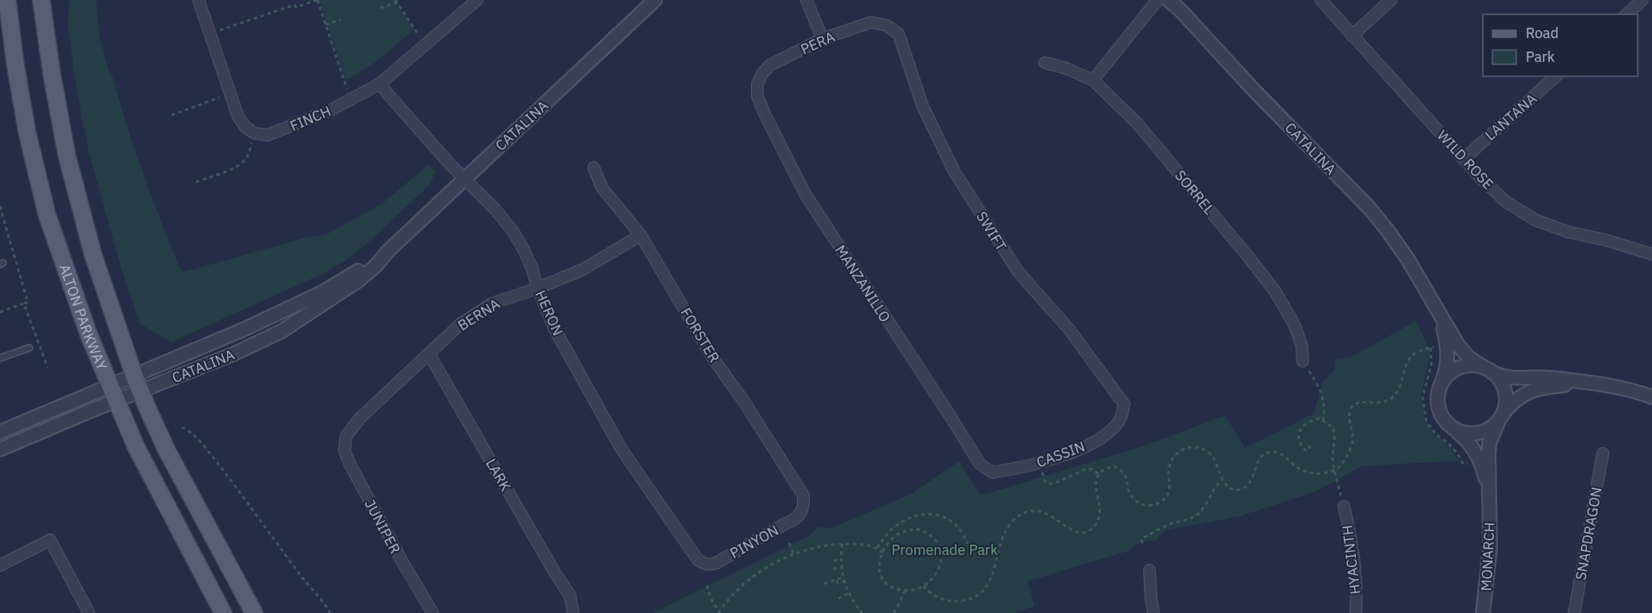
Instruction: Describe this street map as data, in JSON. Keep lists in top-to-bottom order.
{
  "streets": {
    "main road": ["ALTON PARKWAY"],
    "street": [
      "PERA",
      "LANTANA",
      "FINCH",
      "CATALINA",
      "WILD ROSE",
      "SORREL",
      "SWIFT",
      "MANZANILLO",
      "HERON",
      "BERNA",
      "FORSTER",
      "CASSIN",
      "LARK",
      "JUNIPER",
      "SNAPDRAGON",
      "PINYON",
      "MONARCH",
      "HYACINTH"
    ]
  },
  "crossings": [
    ["PERA", "SWIFT"],
    ["PERA", "MANZANILLO"],
    ["LANTANA", "WILD ROSE"],
    ["FINCH", "HERON"],
    ["CATALINA", "HERON"],
    ["CATALINA", "ALTON PARKWAY"],
    ["CATALINA", "MONARCH"],
    ["SWIFT", "CASSIN"],
    ["MANZANILLO", "CASSIN"],
    ["HERON", "BERNA"],
    ["HERON", "PINYON"],
    ["BERNA", "FORSTER"],
    ["BERNA", "LARK"],
    ["BERNA", "JUNIPER"],
    ["FORSTER", "PINYON"]
  ],
  "parks": ["Promenade Park"],
  "legend": ["Road", "Park"]
}
